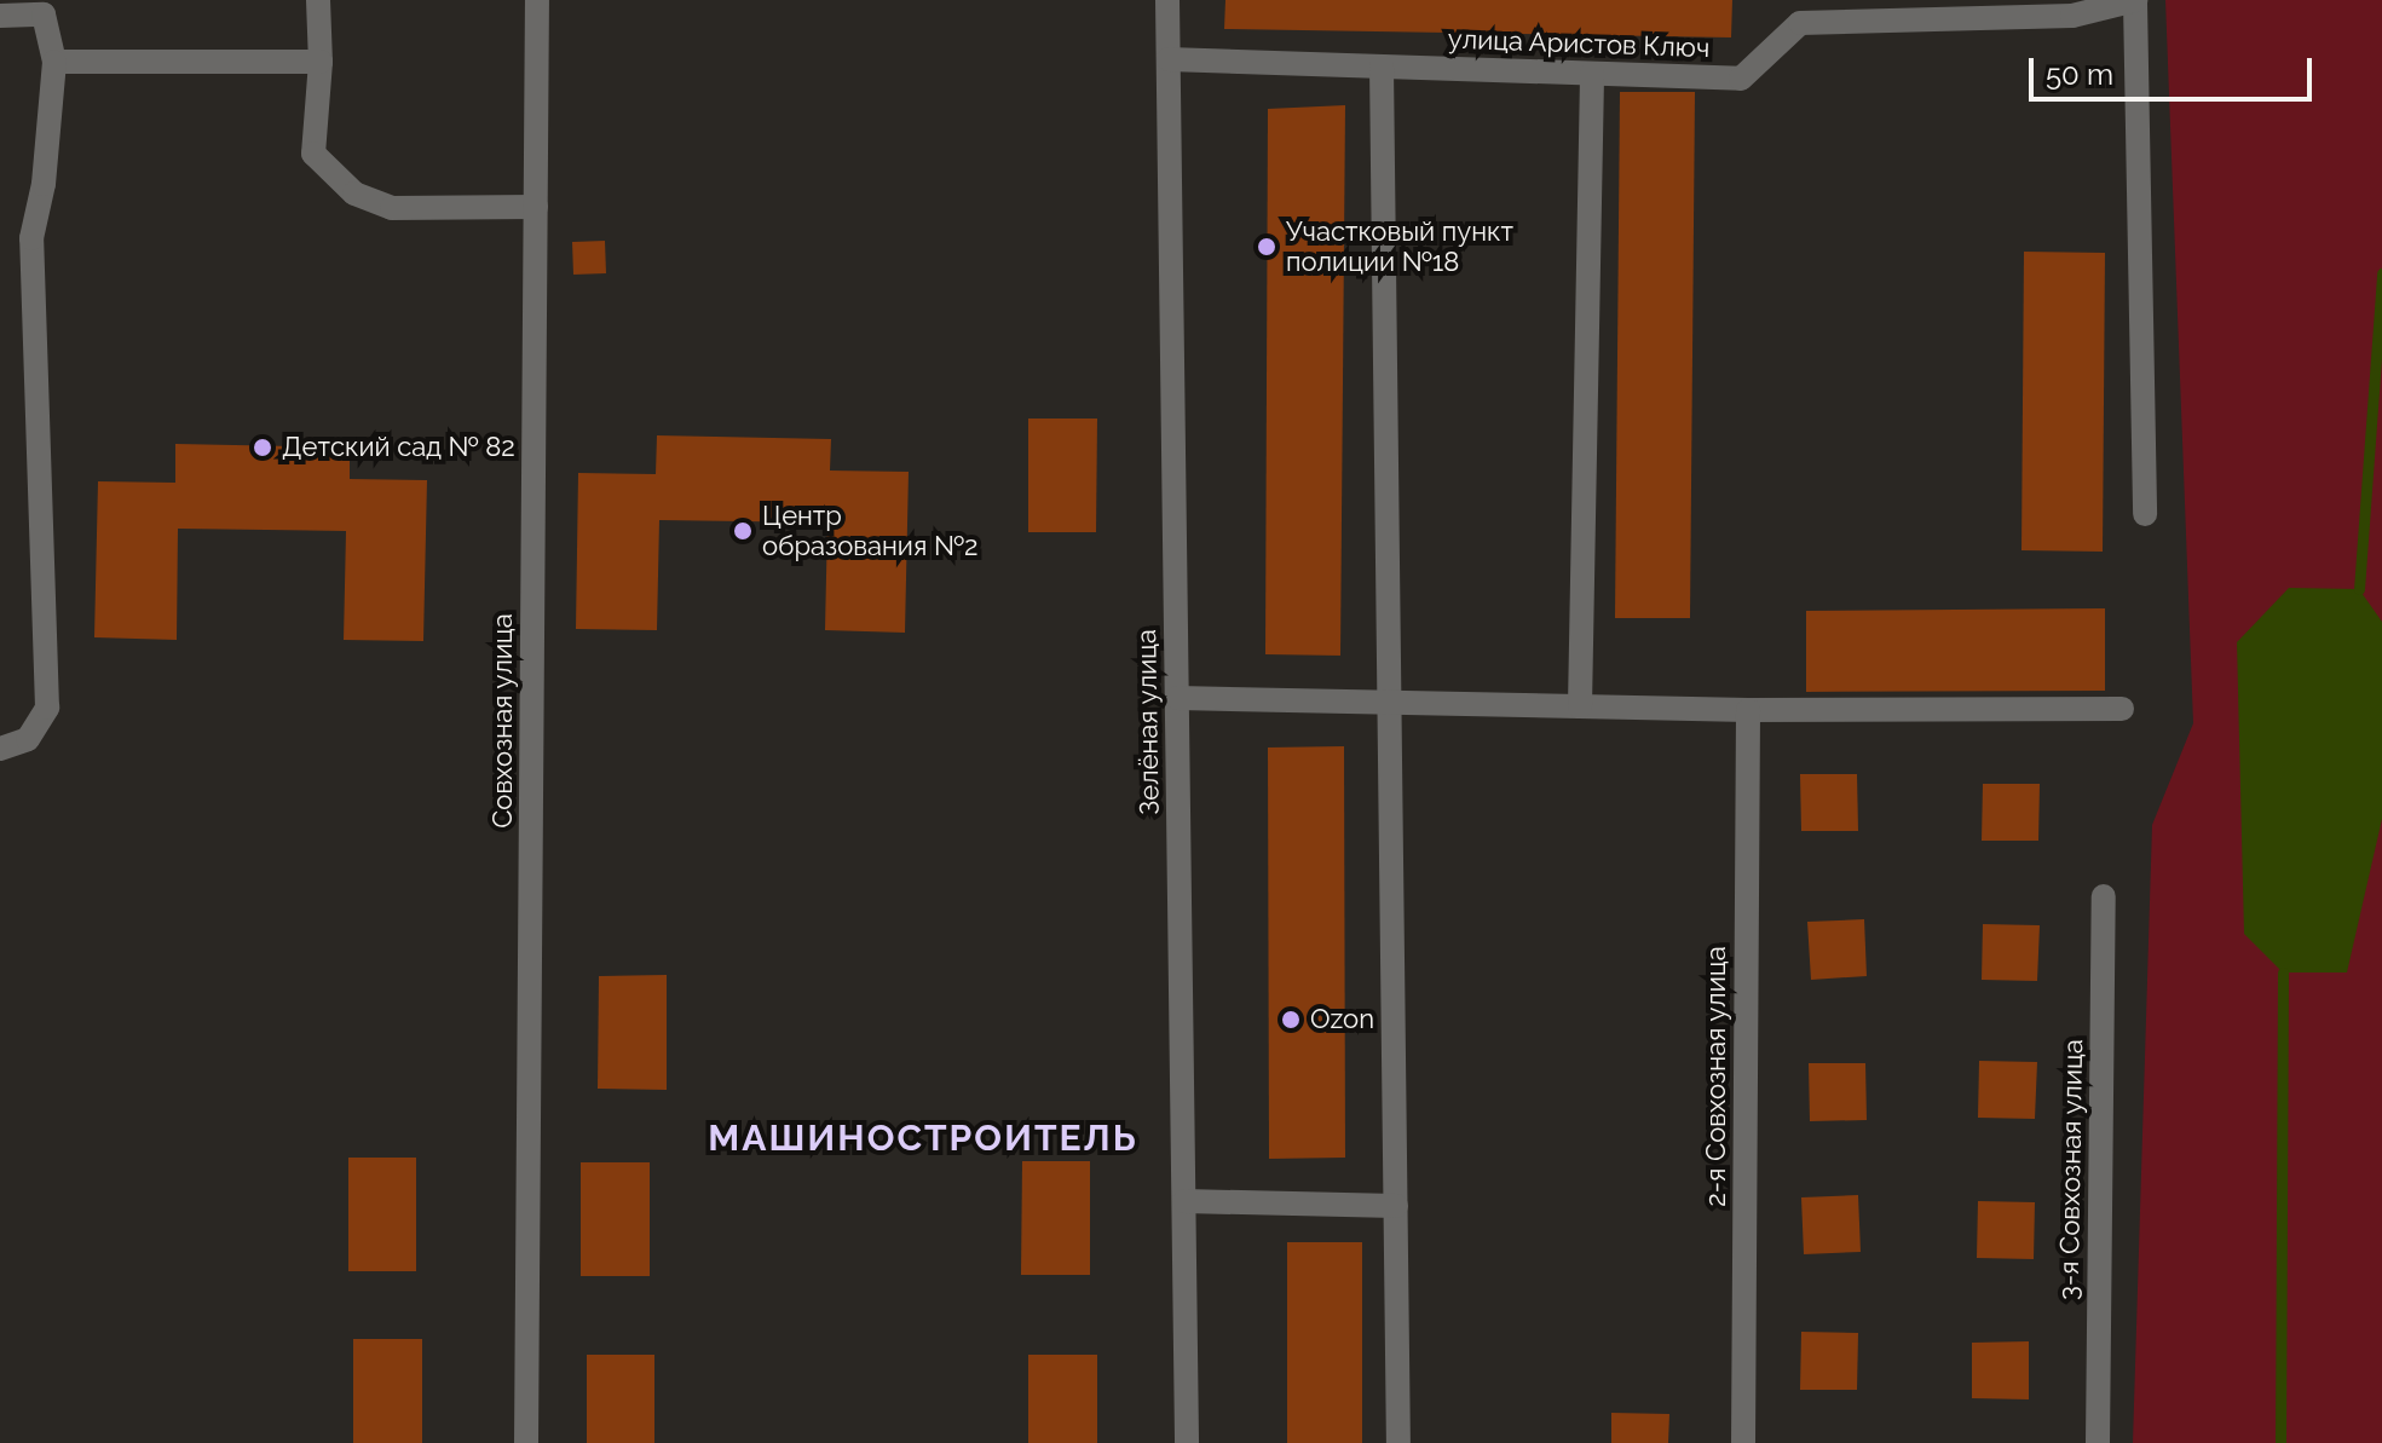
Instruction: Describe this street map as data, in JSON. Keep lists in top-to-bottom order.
{
  "streets": {
    "street": [
      "улица Аристов Ключ",
      "Совхозная улица",
      "Зелёная улица",
      "2-я Совхозная улица",
      "3-я Совхозная улица"
    ]
  },
  "crossings": [
    ["улица Аристов Ключ", "Зелёная улица"]
  ],
  "districts": ["МАШИНОСТРОИТЕЛЬ"],
  "places": [
    "Участковый пункт полиции №18",
    "Детский сад № 82",
    "Центр образования №2",
    "Ozon"
  ],
  "scale_bar": "50 m"
}
